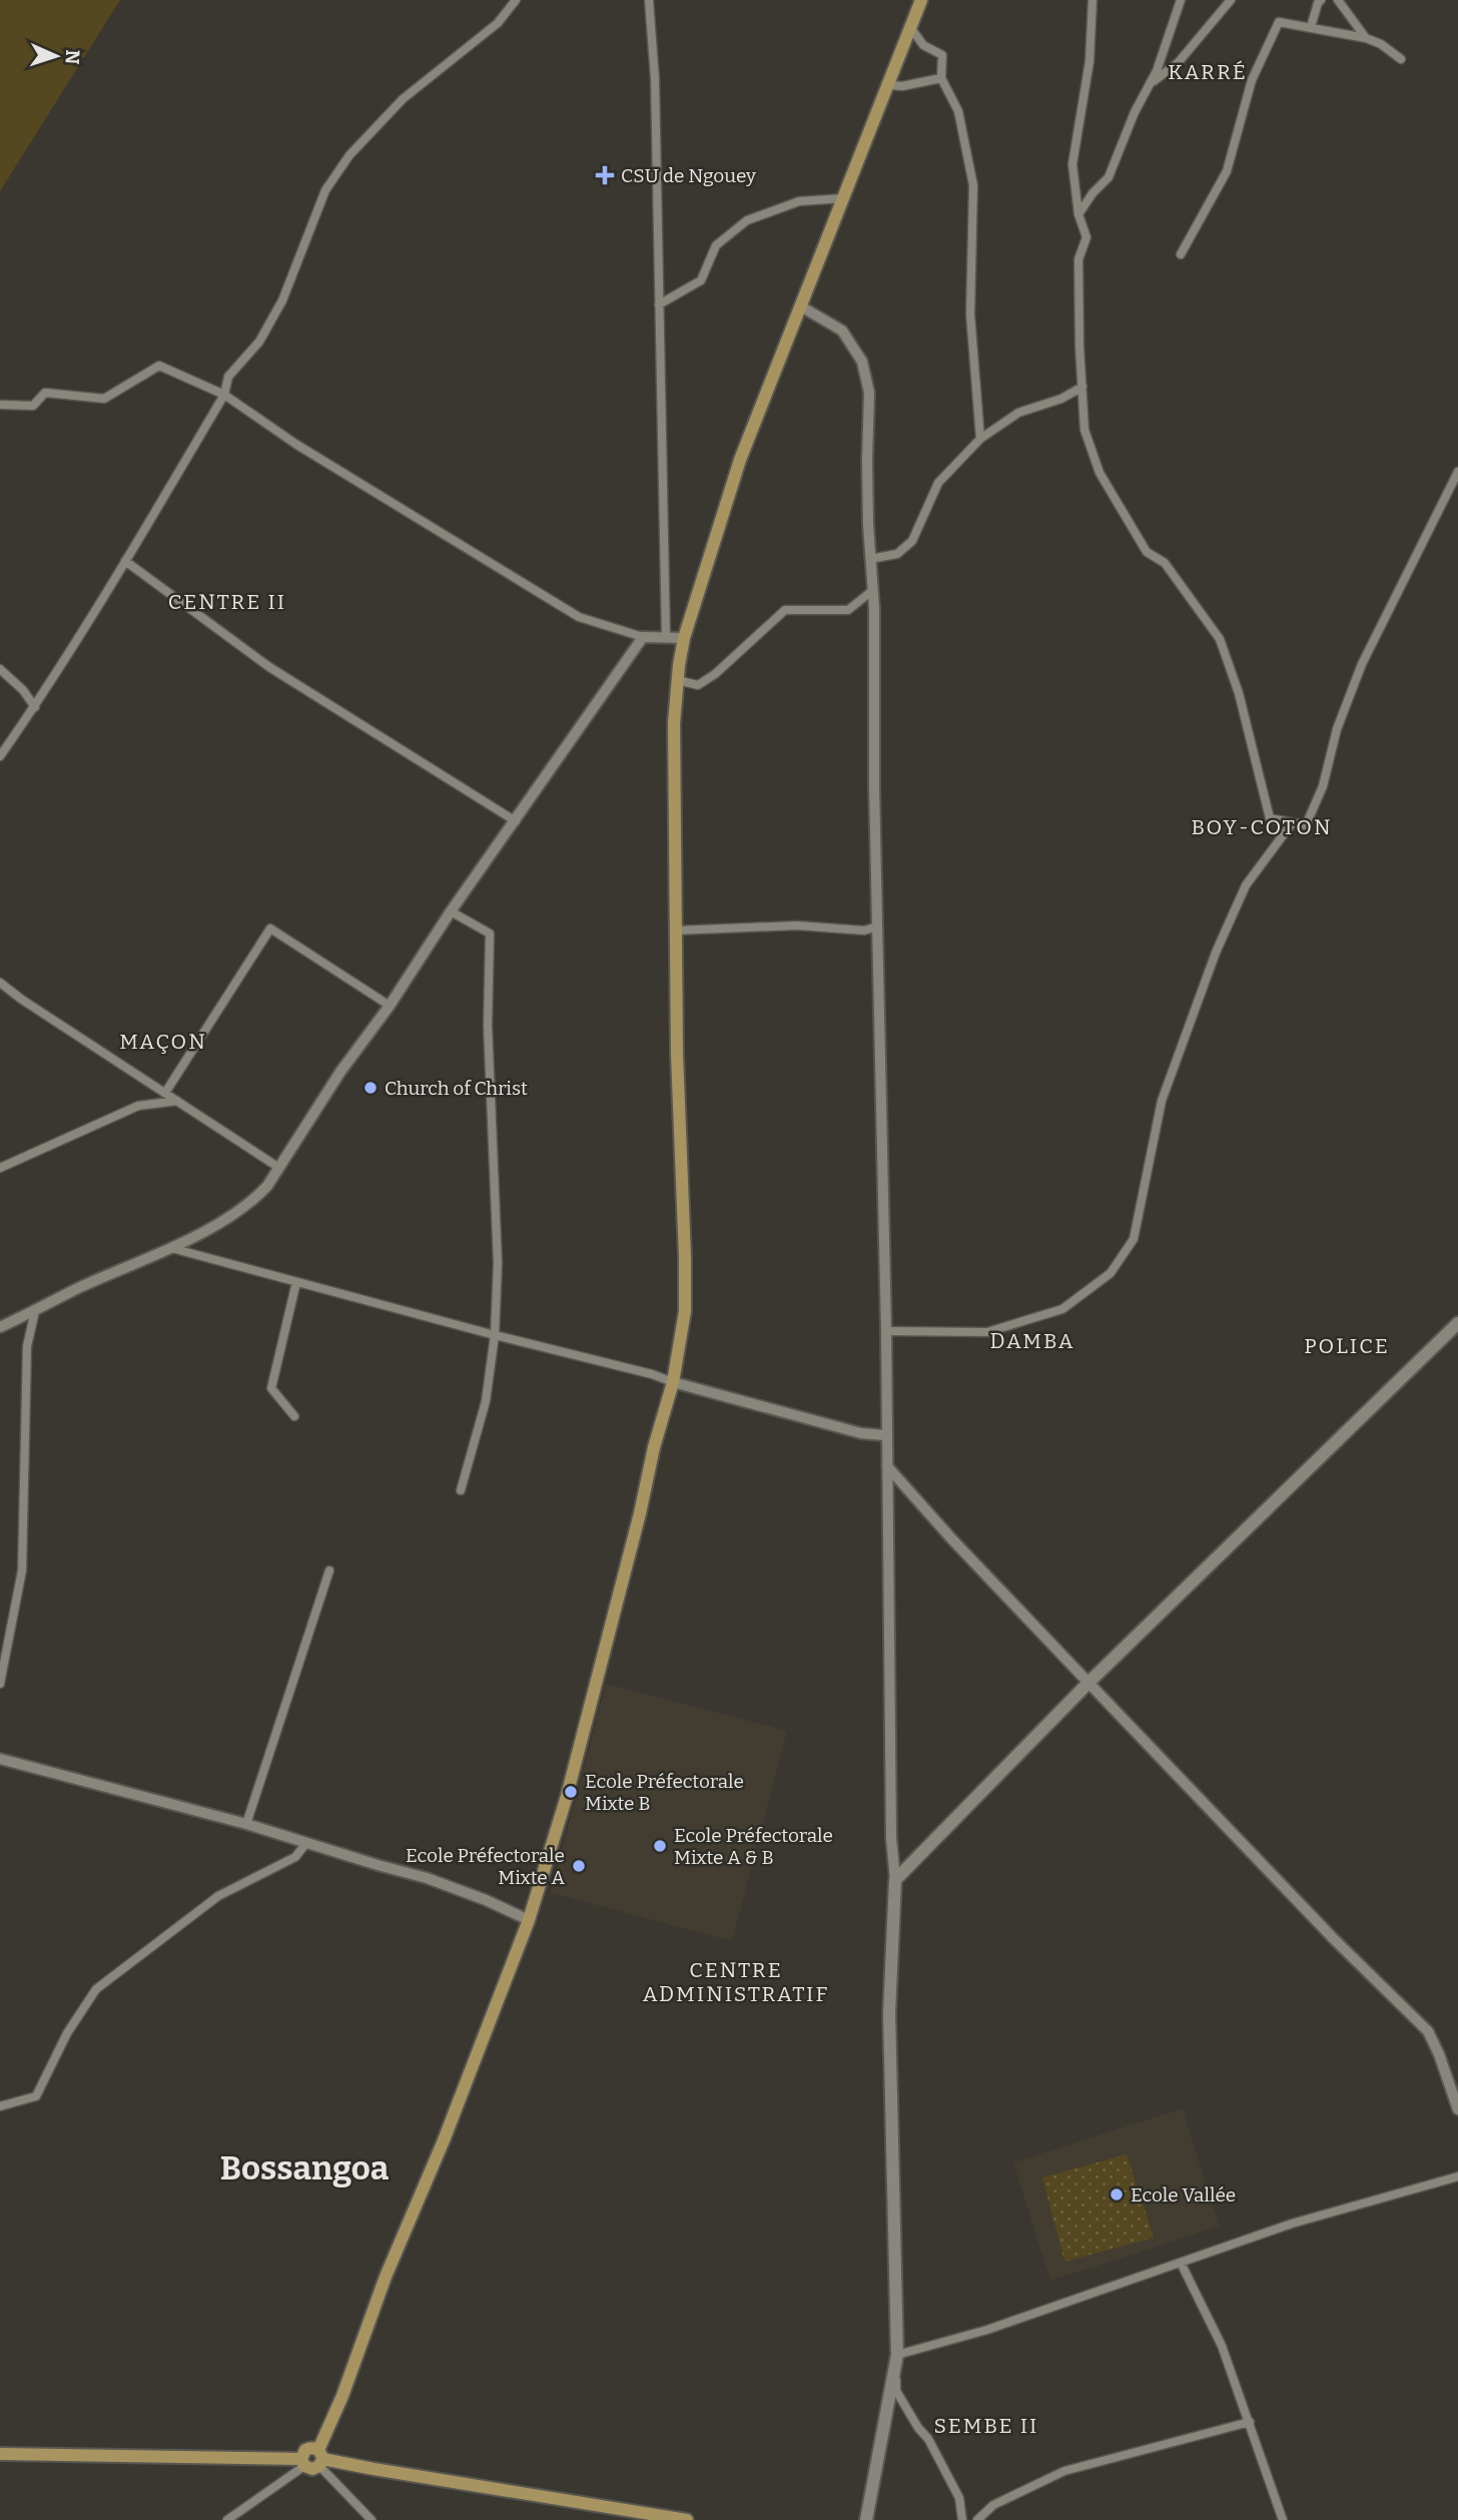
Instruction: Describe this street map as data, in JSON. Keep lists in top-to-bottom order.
{
  "districts": [
    "KARRÉ",
    "CENTRE II",
    "BOY-COTON",
    "MAÇON",
    "DAMBA",
    "POLICE",
    "CENTRE ADMINISTRATIF",
    "Bossangoa",
    "SEMBE II"
  ],
  "places": {
    "health": ["CSU de Ngouey"],
    "other": [
      "Church of Christ",
      "Ecole Préfectorale Mixte B",
      "Ecole Préfectorale Mixte A & B",
      "Ecole Préfectorale Mixte A",
      "Ecole Vallée"
    ]
  },
  "north": "right"
}
